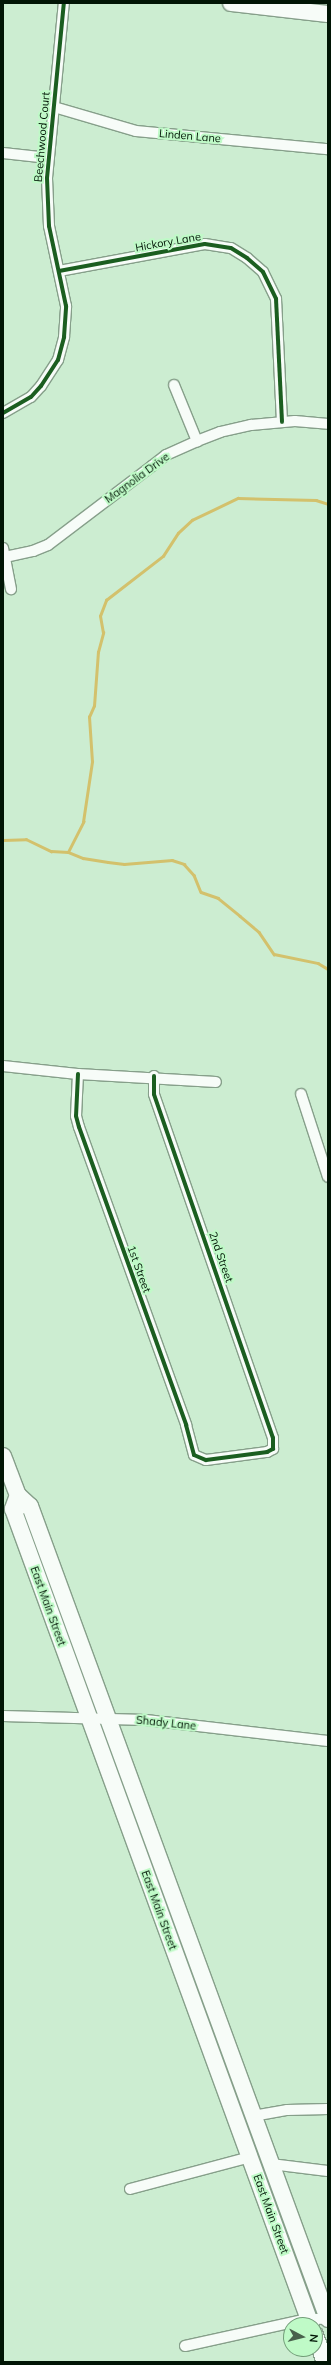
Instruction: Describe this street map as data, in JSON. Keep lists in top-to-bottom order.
{
  "streets": {
    "main road": ["East Main Street"],
    "street": [
      "Linden Lane",
      "Beechwood Court",
      "Hickory Lane",
      "Magnolia Drive",
      "2nd Street",
      "1st Street",
      "Shady Lane"
    ]
  },
  "crossings": [
    ["Linden Lane", "Beechwood Court"],
    ["Beechwood Court", "Hickory Lane"],
    ["Hickory Lane", "Magnolia Drive"],
    ["2nd Street", "1st Street"],
    ["East Main Street", "Shady Lane"]
  ],
  "north": "right"
}
